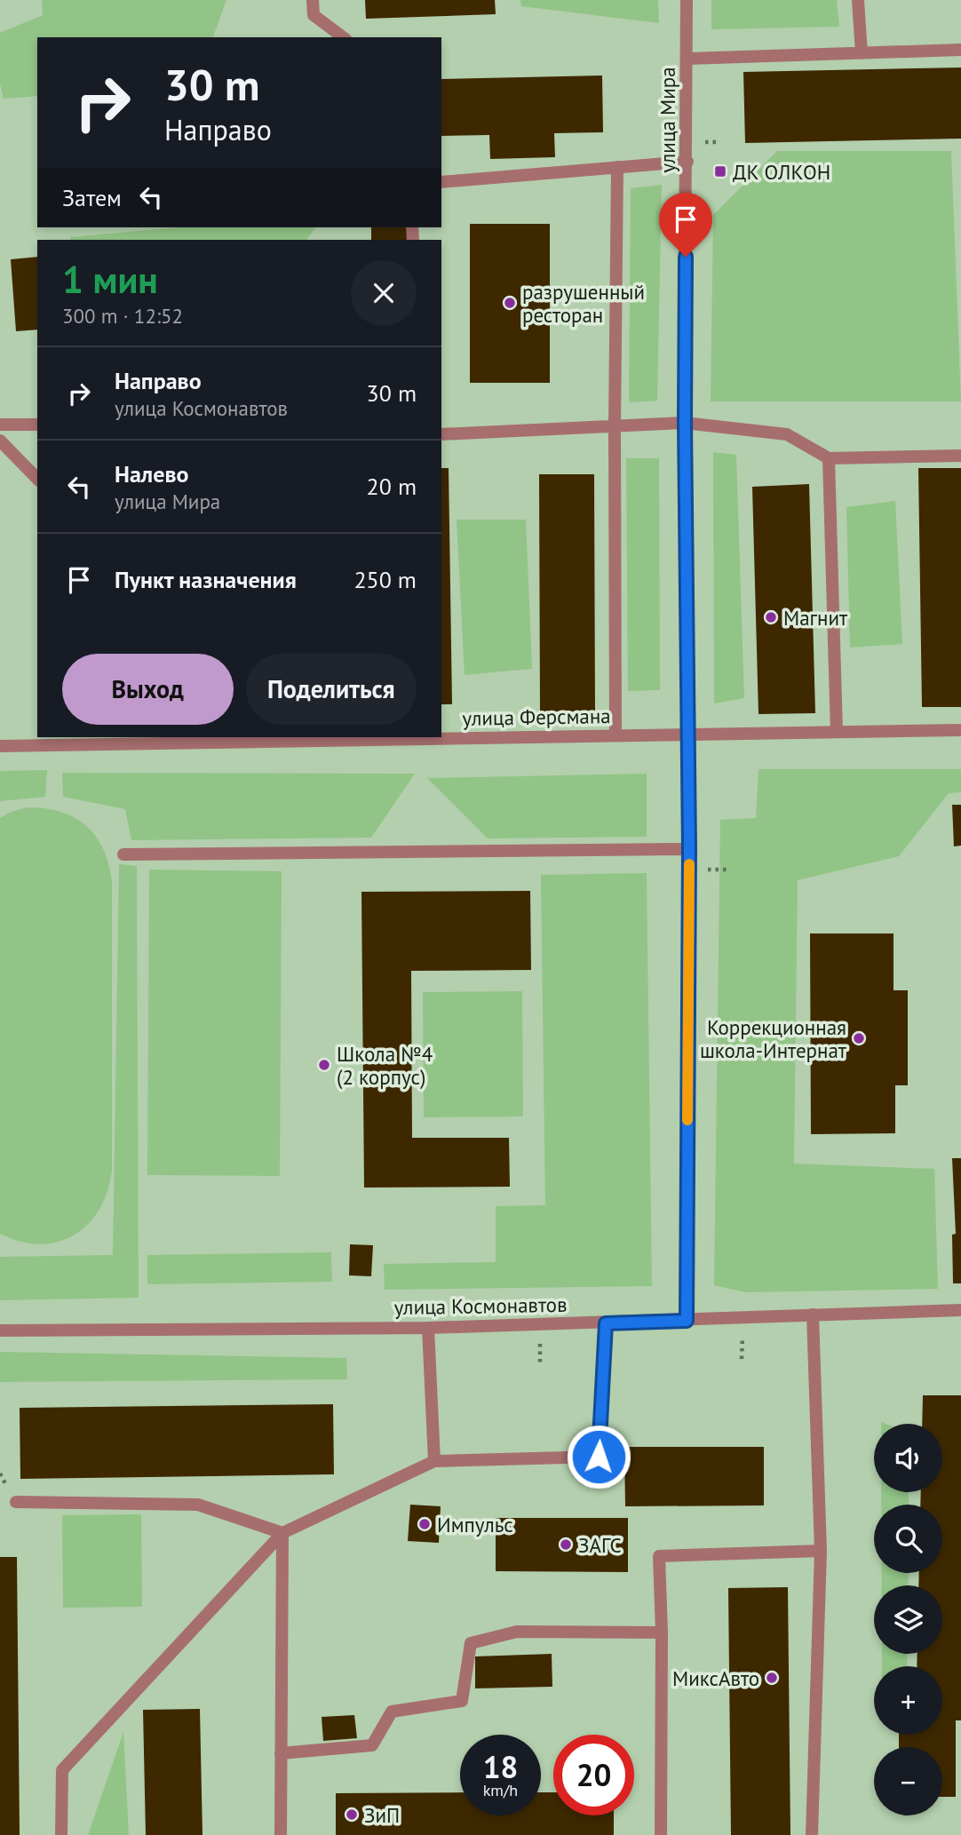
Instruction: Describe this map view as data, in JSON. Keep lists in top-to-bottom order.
{
  "streets": {
    "street": ["улица Мира", "улица Ферсмана", "улица Космонавтов"]
  },
  "crossings": [
    ["улица Мира", "улица Ферсмана"],
    ["улица Мира", "улица Космонавтов"]
  ],
  "places": {
    "transit": ["ДК ОЛКОН"],
    "other": [
      "разрушенный ресторан",
      "Магнит",
      "Коррекционная школа-Интернат",
      "Школа №4 (2 корпус)",
      "Импульс",
      "ЗАГС",
      "МиксАвто",
      "ЗиП"
    ]
  },
  "page": {
    "turn": ["30 m", "Направо"],
    "then": "Затем",
    "heading": ["1 мин", "300 m · 12:52"],
    "list": [
      {
        "name": "Направо",
        "note": "улица Космонавтов",
        "value": "30 m"
      },
      {
        "name": "Налево",
        "note": "улица Мира",
        "value": "20 m"
      },
      {
        "name": "Пункт назначения",
        "value": "250 m"
      }
    ],
    "buttons": ["Выход", "Поделиться"],
    "map_buttons": ["+", "−"],
    "speed": "18 km/h",
    "limit": "20"
  }
}
